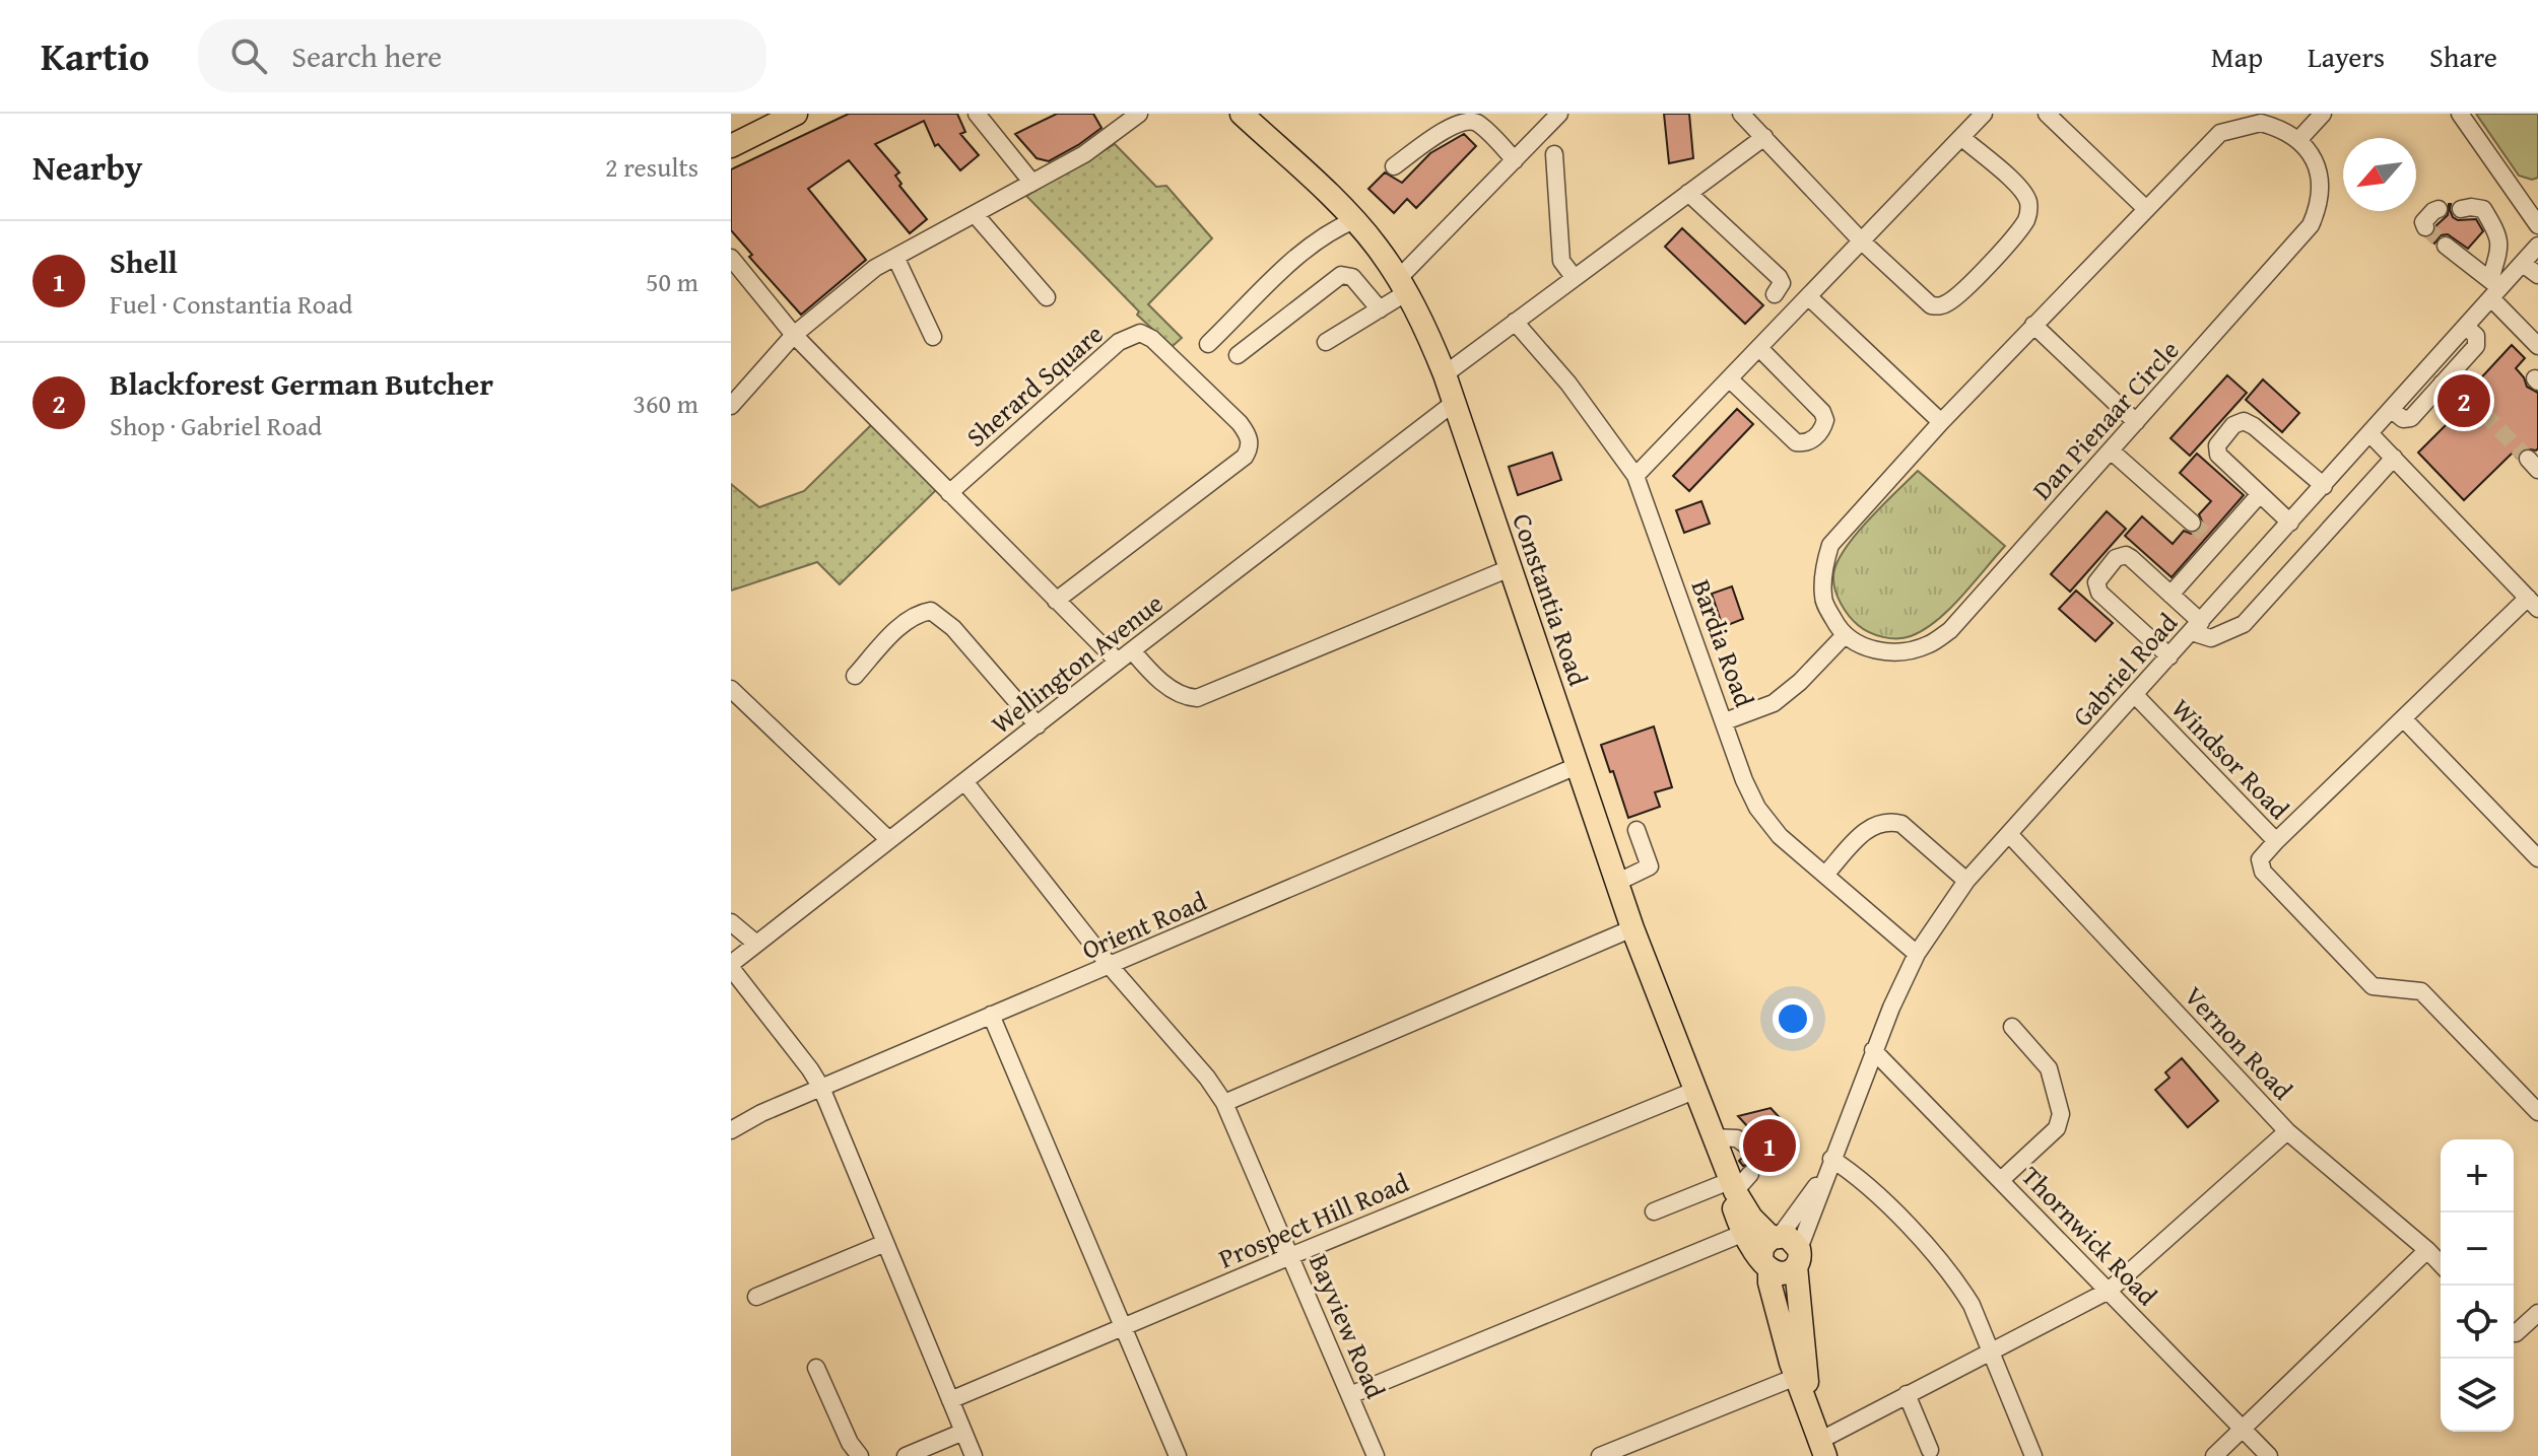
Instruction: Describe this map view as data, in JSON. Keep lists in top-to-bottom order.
{
  "streets": {
    "main road": ["Constantia Road"],
    "street": [
      "Sherard Square",
      "Dan Pienaar Circle",
      "Bardia Road",
      "Wellington Avenue",
      "Gabriel Road",
      "Windsor Road",
      "Orient Road",
      "Vernon Road",
      "Prospect Hill Road",
      "Thornwick Road",
      "Bayview Road"
    ]
  },
  "crossings": [
    ["Constantia Road", "Wellington Avenue"],
    ["Constantia Road", "Gabriel Road"],
    ["Constantia Road", "Orient Road"],
    ["Constantia Road", "Prospect Hill Road"],
    ["Bardia Road", "Gabriel Road"],
    ["Wellington Avenue", "Bayview Road"],
    ["Gabriel Road", "Windsor Road"],
    ["Gabriel Road", "Vernon Road"],
    ["Gabriel Road", "Thornwick Road"],
    ["Orient Road", "Bayview Road"],
    ["Prospect Hill Road", "Bayview Road"]
  ],
  "north": "bottom left",
  "page": {
    "header": "Kartio",
    "search": "Search here",
    "nav": ["Map", "Layers", "Share"],
    "heading": ["Nearby", "2 results"],
    "list": [
      {
        "mark": "1",
        "name": "Shell",
        "note": "Fuel · Constantia Road",
        "value": "50 m"
      },
      {
        "mark": "2",
        "name": "Blackforest German Butcher",
        "note": "Shop · Gabriel Road",
        "value": "360 m"
      }
    ],
    "pins": ["2", "1"],
    "map_buttons": ["+", "−"]
  }
}
